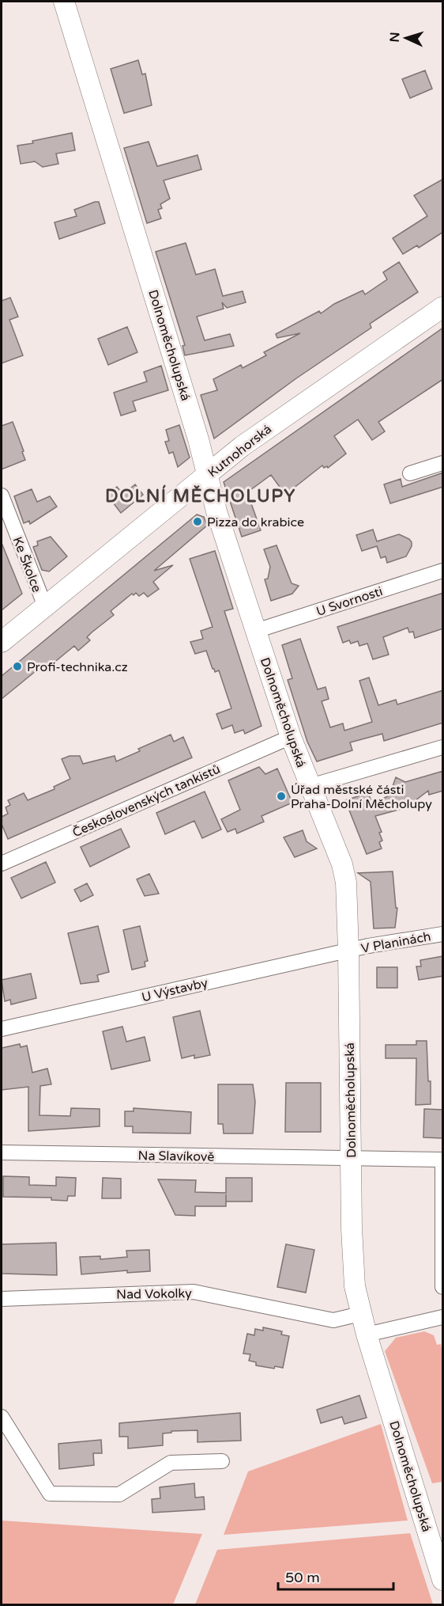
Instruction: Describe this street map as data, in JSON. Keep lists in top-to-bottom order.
{
  "streets": {
    "street": [
      "Dolnoměcholupská",
      "Kutnohorská",
      "Ke Školce",
      "U Svornosti",
      "Československých tankistů",
      "V Planinách",
      "U Výstavby",
      "Na Slavíkově",
      "Nad Vokolky"
    ]
  },
  "crossings": [
    ["Dolnoměcholupská", "Kutnohorská"],
    ["Dolnoměcholupská", "U Svornosti"],
    ["Dolnoměcholupská", "Československých tankistů"],
    ["Dolnoměcholupská", "V Planinách"],
    ["Dolnoměcholupská", "U Výstavby"],
    ["Dolnoměcholupská", "Na Slavíkově"],
    ["Dolnoměcholupská", "Nad Vokolky"],
    ["Kutnohorská", "Ke Školce"],
    ["V Planinách", "U Výstavby"]
  ],
  "districts": ["DOLNÍ MĚCHOLUPY"],
  "places": ["Pizza do krabice", "Profi-technika.cz", "Úřad městské části Praha-Dolní Měcholupy"],
  "scale_bar": "50 m",
  "north": "left"
}
